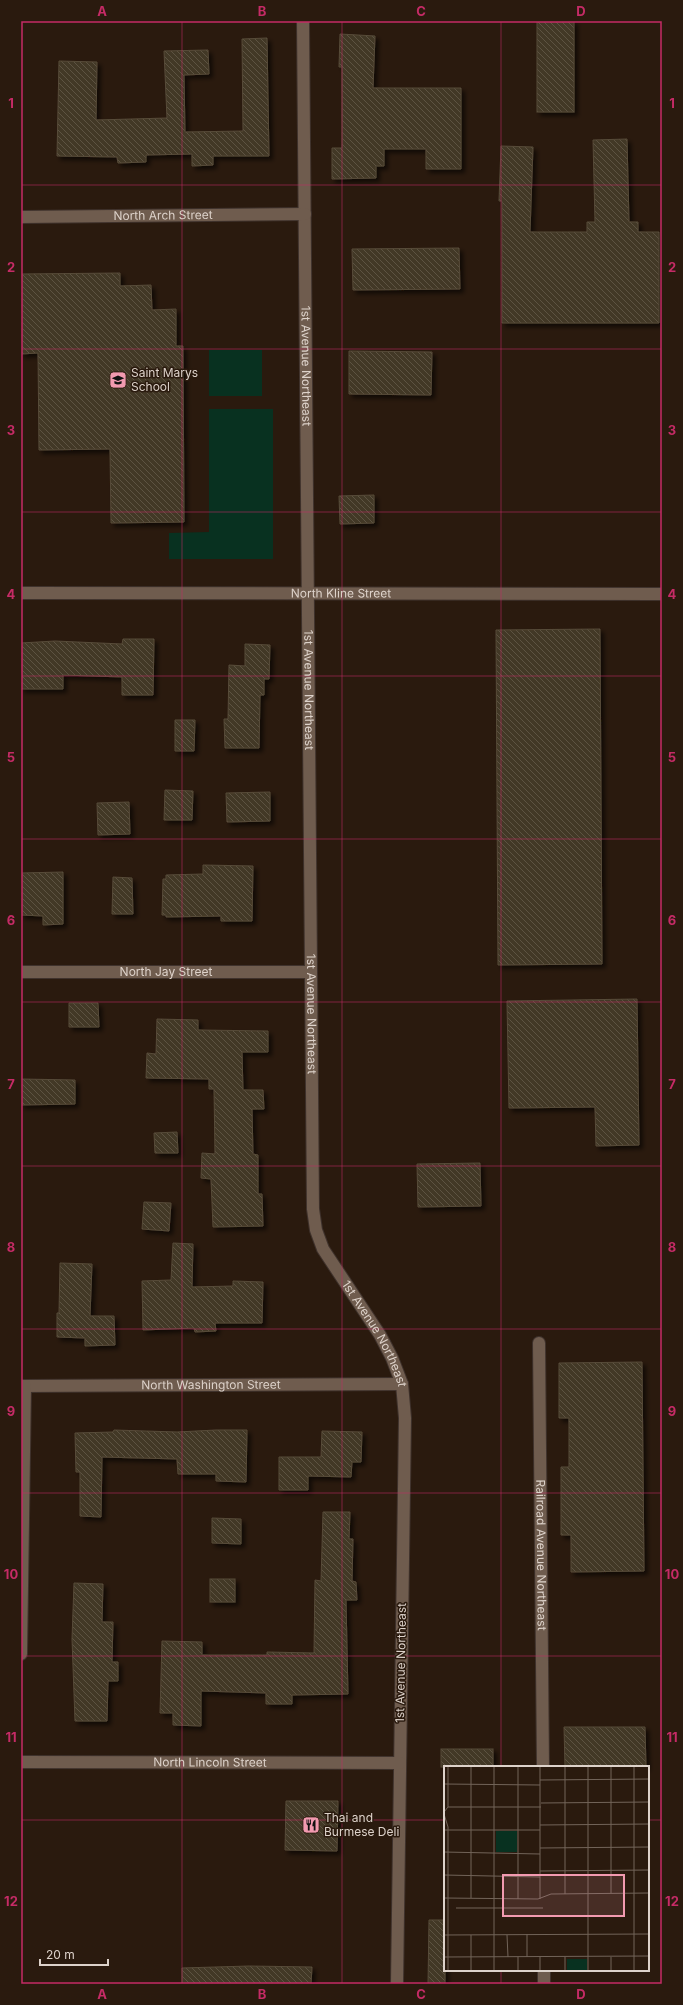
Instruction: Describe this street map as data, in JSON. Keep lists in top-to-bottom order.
{
  "streets": {
    "street": [
      "North Arch Street",
      "1st Avenue Northeast",
      "North Kline Street",
      "North Jay Street",
      "North Washington Street",
      "Railroad Avenue Northeast",
      "North Lincoln Street"
    ]
  },
  "crossings": [
    ["North Arch Street", "1st Avenue Northeast"],
    ["1st Avenue Northeast", "North Kline Street"],
    ["1st Avenue Northeast", "North Jay Street"],
    ["1st Avenue Northeast", "North Washington Street"],
    ["1st Avenue Northeast", "North Lincoln Street"]
  ],
  "places": {
    "school or university": ["Saint Marys School"],
    "restaurant": ["Thai and Burmese Deli"]
  },
  "scale_bar": "20 m",
  "grid": {
    "columns": [
      "A",
      "B",
      "C",
      "D"
    ],
    "rows": [
      "1",
      "2",
      "3",
      "4",
      "5",
      "6",
      "7",
      "8",
      "9",
      "10",
      "11",
      "12"
    ]
  }
}
